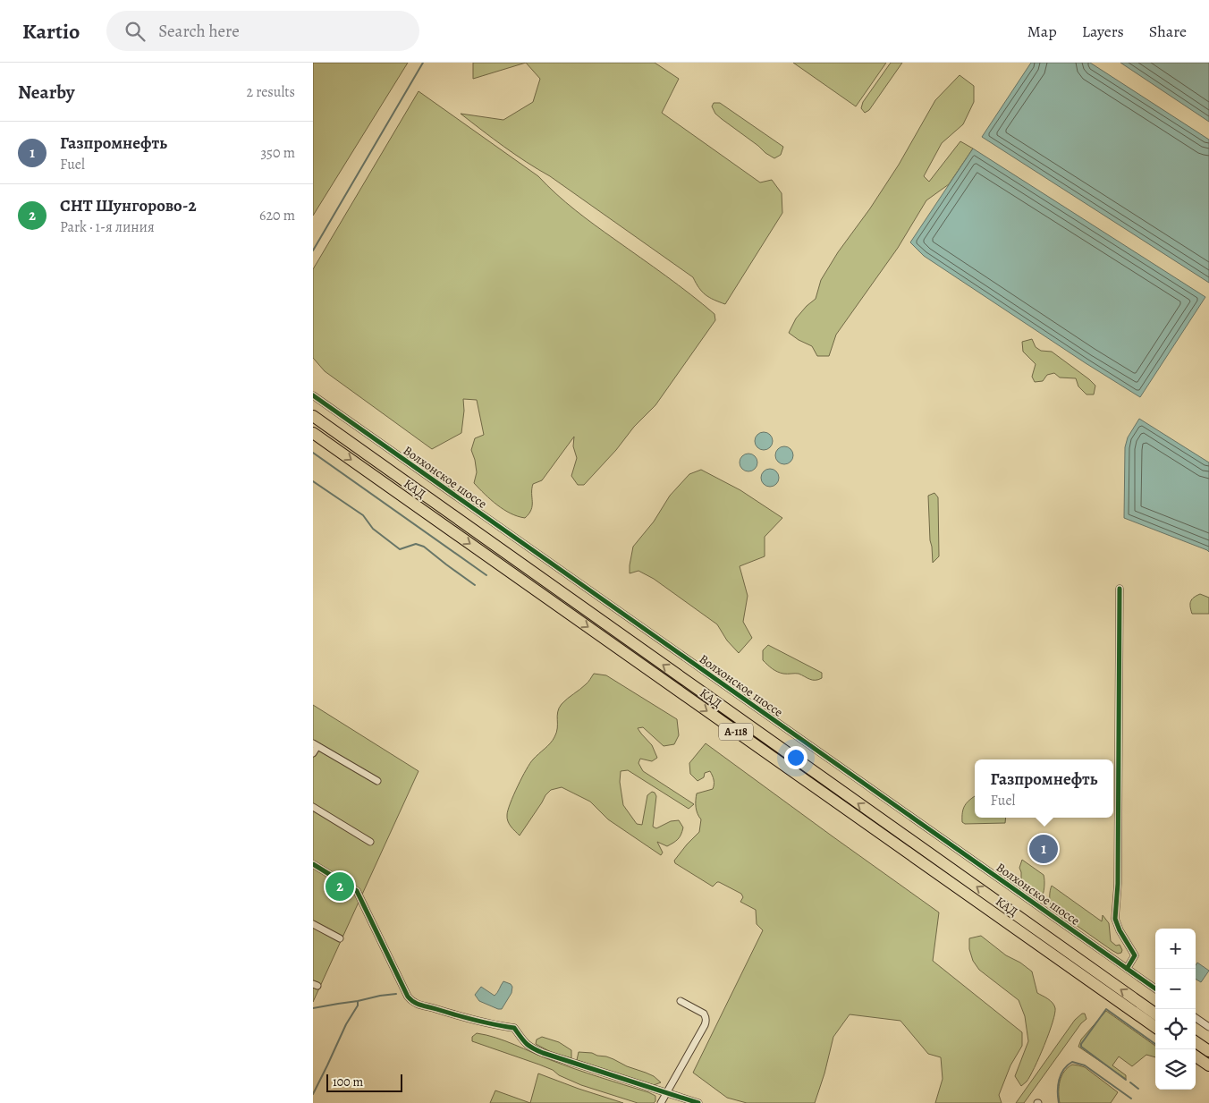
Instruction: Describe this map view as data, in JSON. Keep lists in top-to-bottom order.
{
  "streets": {
    "highway": ["КАД", "А-118"],
    "street": ["Волхонское шоссе"]
  },
  "scale_bar": "100 m",
  "page": {
    "header": "Kartio",
    "search": "Search here",
    "nav": ["Map", "Layers", "Share"],
    "heading": ["Nearby", "2 results"],
    "list": [
      {
        "mark": "1",
        "name": "Газпромнефть",
        "note": "Fuel",
        "value": "350 m"
      },
      {
        "mark": "2",
        "name": "СНТ Шунгорово-2",
        "note": "Park · 1-я линия",
        "value": "620 m"
      }
    ],
    "popup": ["Газпромнефть", "Fuel"],
    "pins": ["1", "2"],
    "map_buttons": ["+", "−"],
    "scale": "100 m"
  }
}
